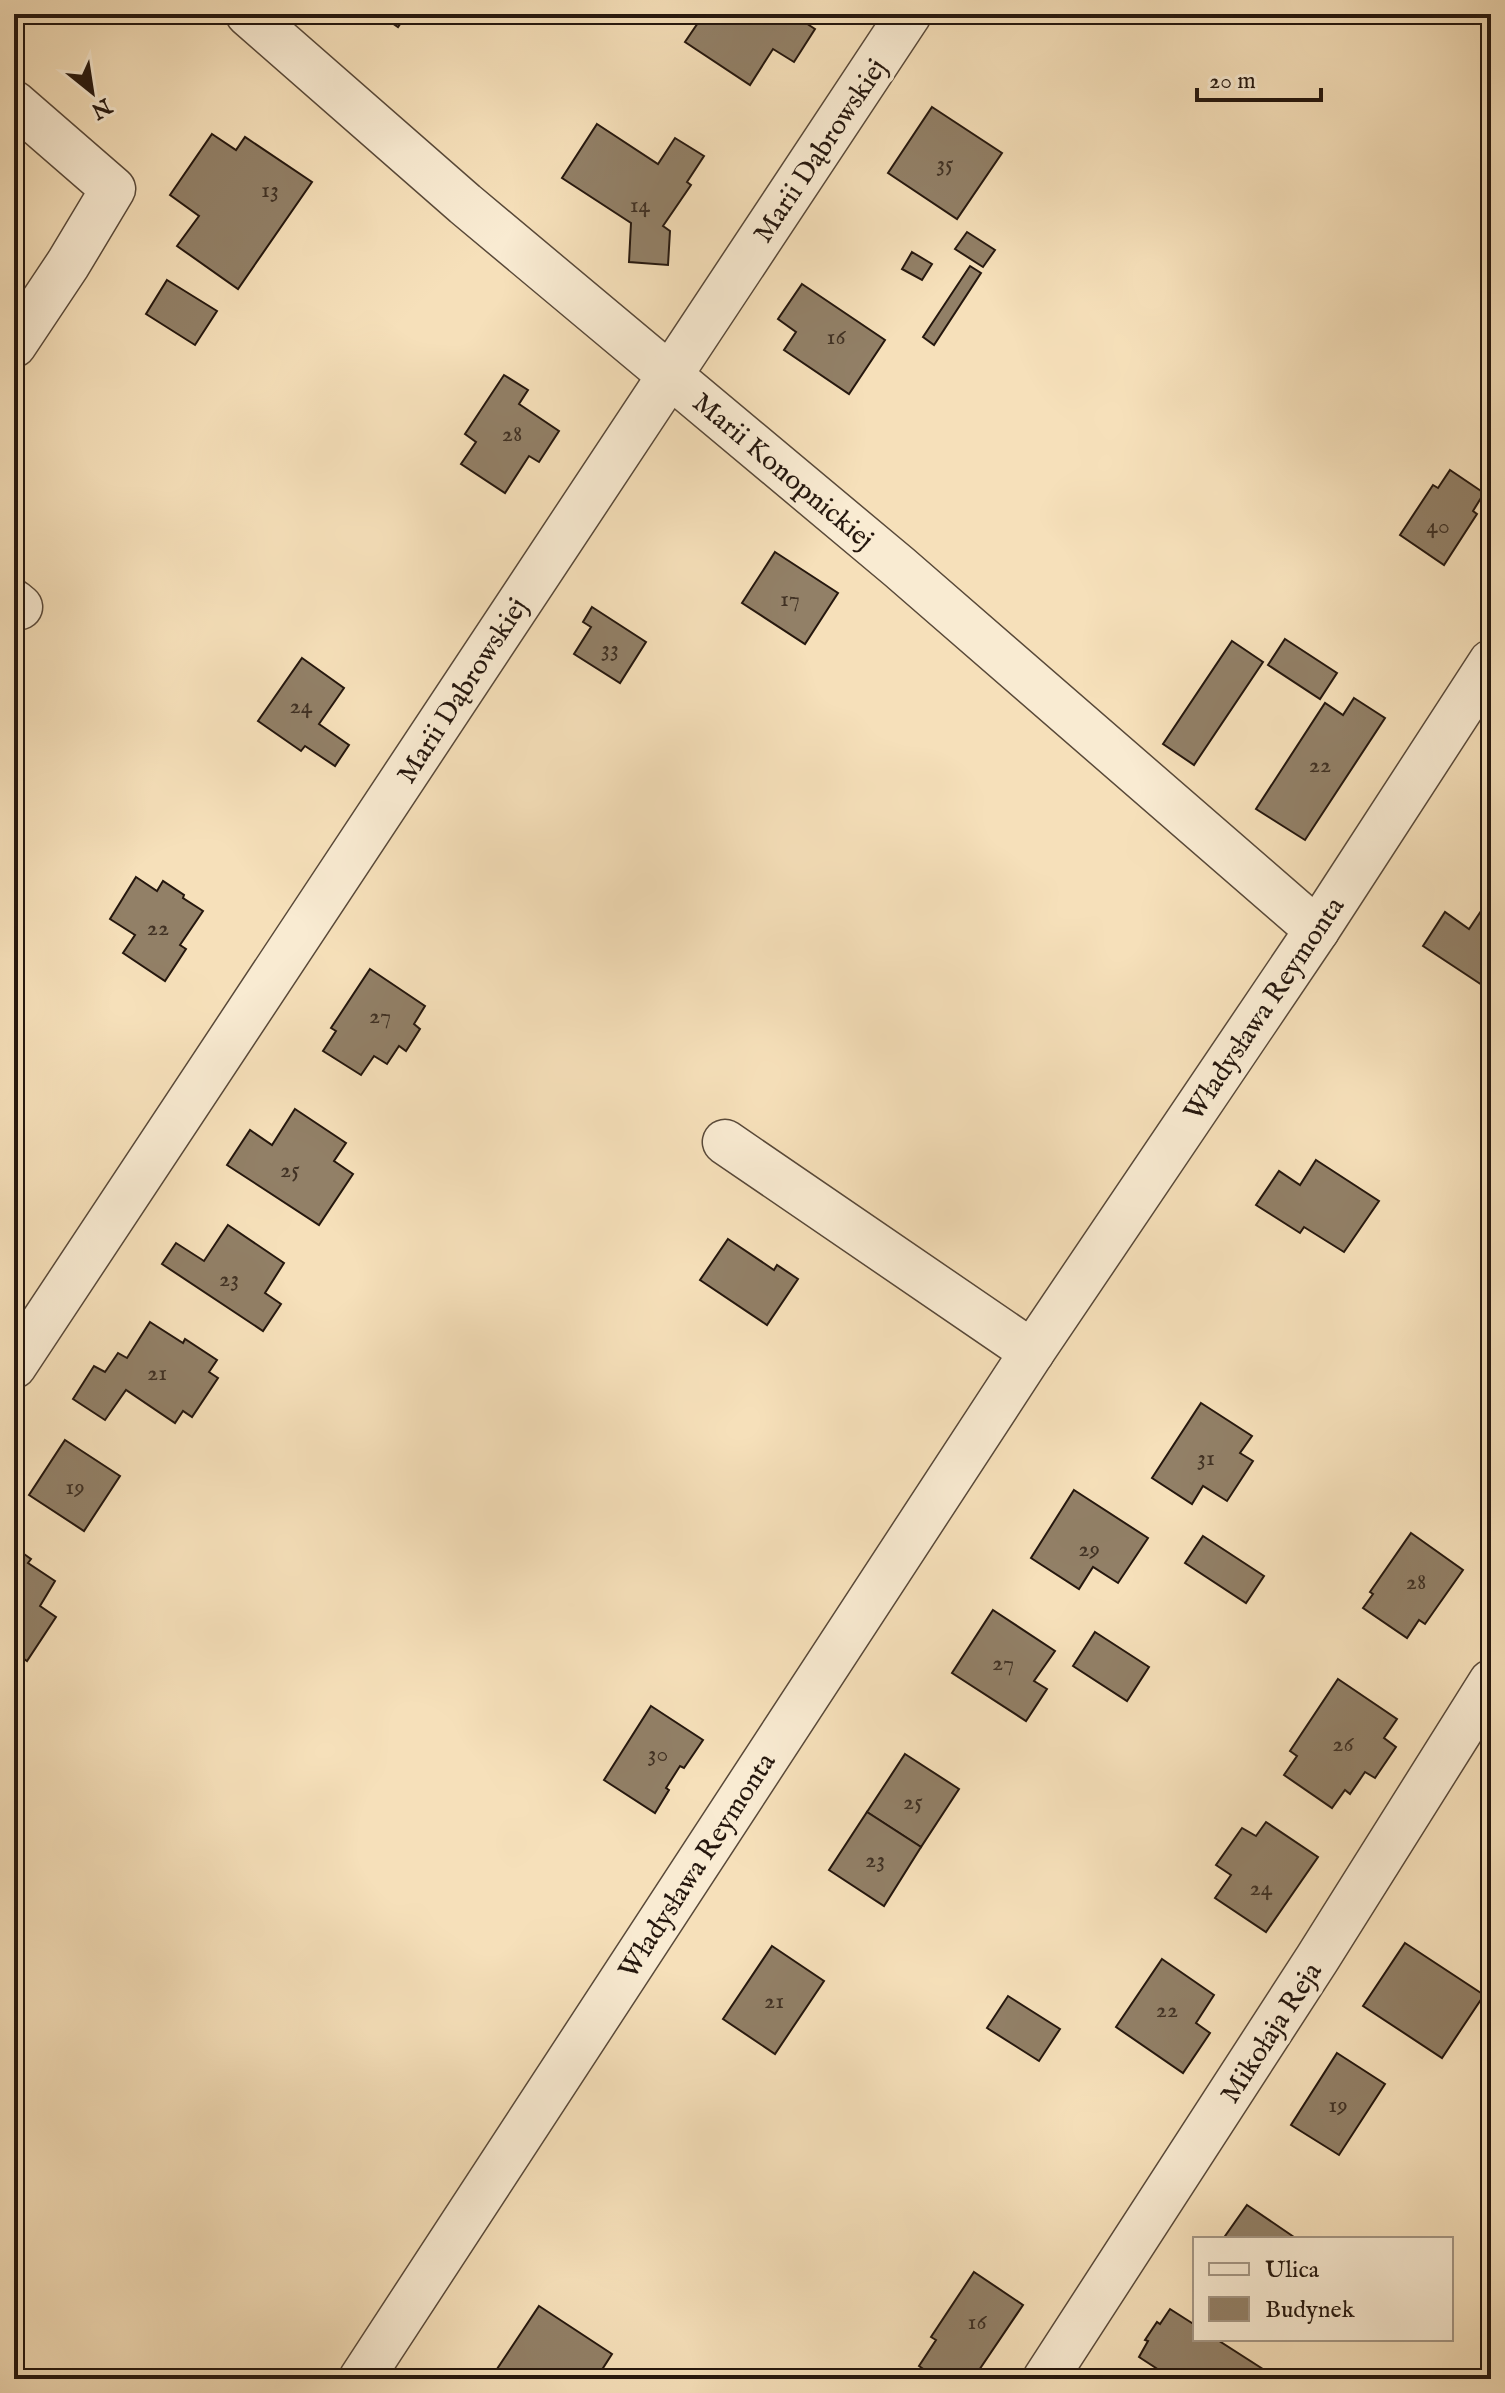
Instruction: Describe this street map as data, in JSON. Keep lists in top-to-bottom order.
{
  "streets": {
    "street": [
      "Marii Dąbrowskiej",
      "Marii Konopnickiej",
      "Władysława Reymonta",
      "Mikołaja Reja"
    ]
  },
  "crossings": [
    ["Marii Dąbrowskiej", "Marii Konopnickiej"],
    ["Marii Konopnickiej", "Władysława Reymonta"]
  ],
  "house_numbers": [
    "35",
    "13",
    "14",
    "16",
    "28",
    "40",
    "17",
    "33",
    "24",
    "22",
    "22",
    "27",
    "25",
    "23",
    "21",
    "31",
    "19",
    "29",
    "28",
    "27",
    "26",
    "30",
    "25",
    "23",
    "24",
    "21",
    "22",
    "19",
    "16"
  ],
  "legend": ["Ulica", "Budynek"],
  "scale_bar": "20 m",
  "north": "bottom right"
}
